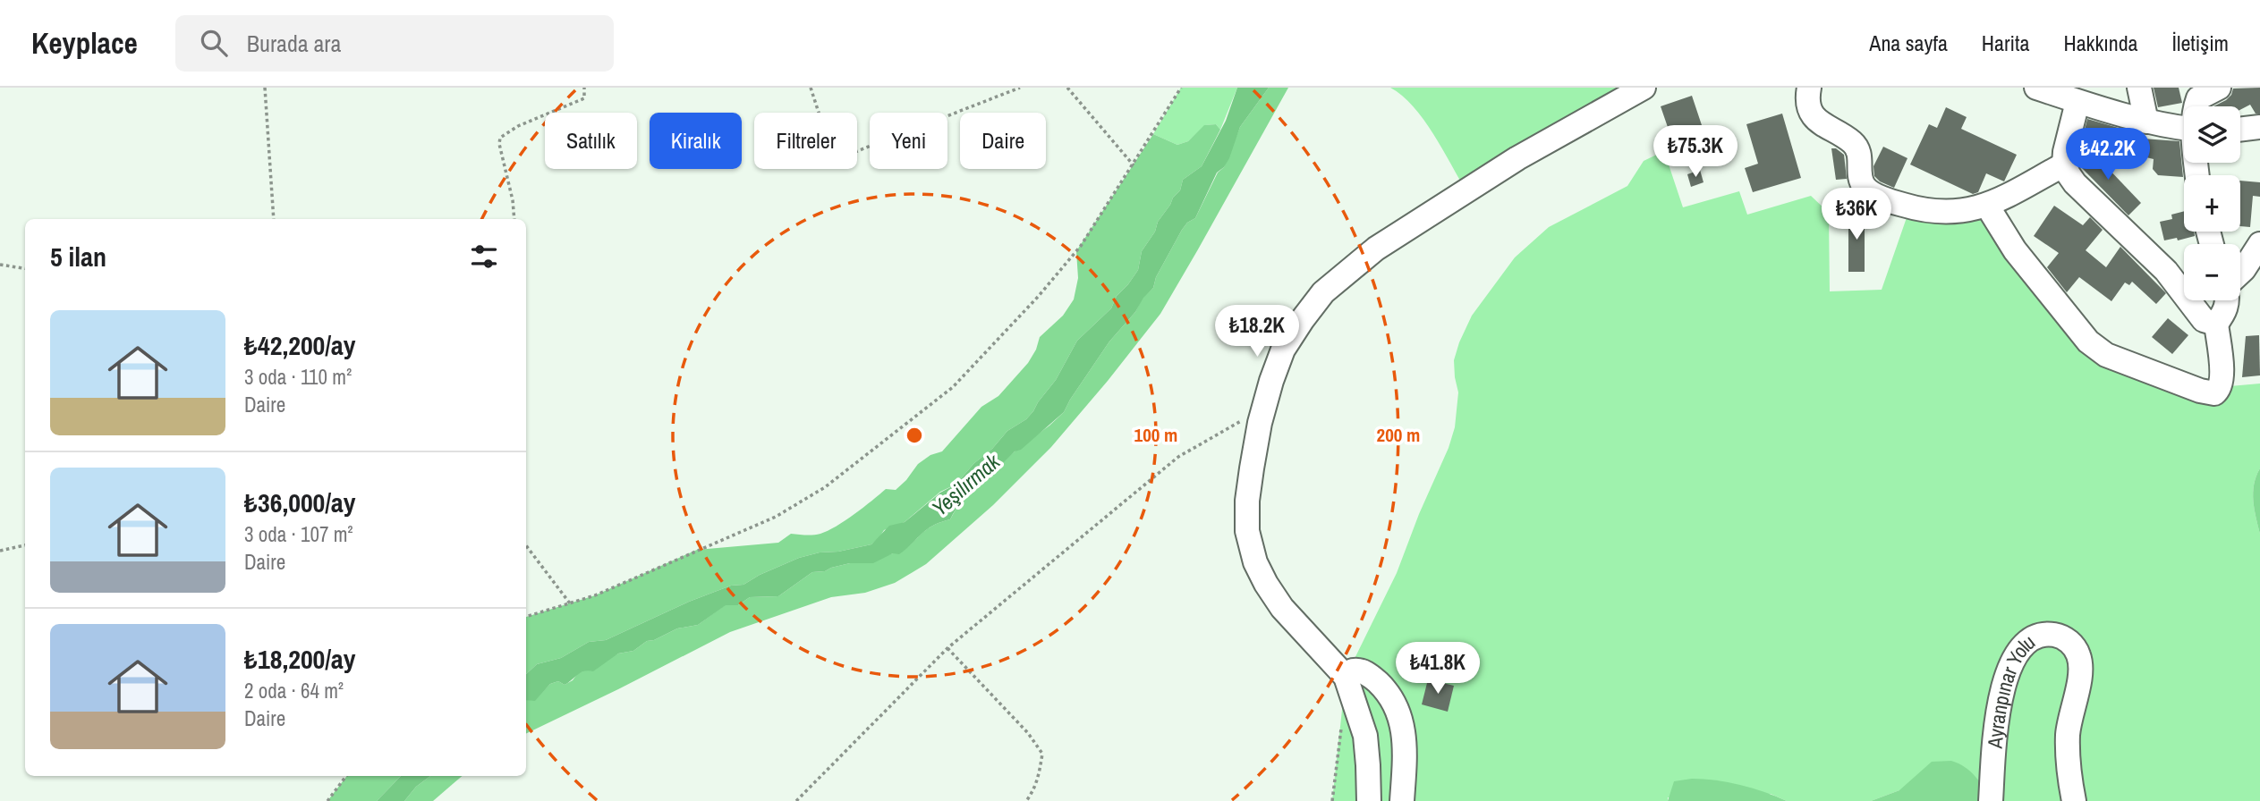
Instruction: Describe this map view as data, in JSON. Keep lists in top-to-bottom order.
{
  "streets": {
    "street": ["Ayranpınar Yolu"]
  },
  "water": ["Yeşilırmak"],
  "page": {
    "header": "Keyplace",
    "search": "Burada ara",
    "nav": [
      "Ana sayfa",
      "Harita",
      "Hakkında",
      "İletişim"
    ],
    "map_buttons": ["+", "−"],
    "chip": [
      "Satılık",
      "Kiralık",
      "Filtreler",
      "Yeni",
      "Daire"
    ],
    "price": [
      "₺75.3K",
      "₺42.2K",
      "₺36K",
      "₺18.2K",
      "₺41.8K"
    ],
    "heading": "5 ilan",
    "list": [
      {
        "name": "₺42,200/ay",
        "note": "3 oda · 110 m² · Daire"
      },
      {
        "name": "₺36,000/ay",
        "note": "3 oda · 107 m² · Daire"
      },
      {
        "name": "₺18,200/ay",
        "note": "2 oda · 64 m² · Daire"
      }
    ]
  },
  "rings": ["100 m", "200 m"]
}
